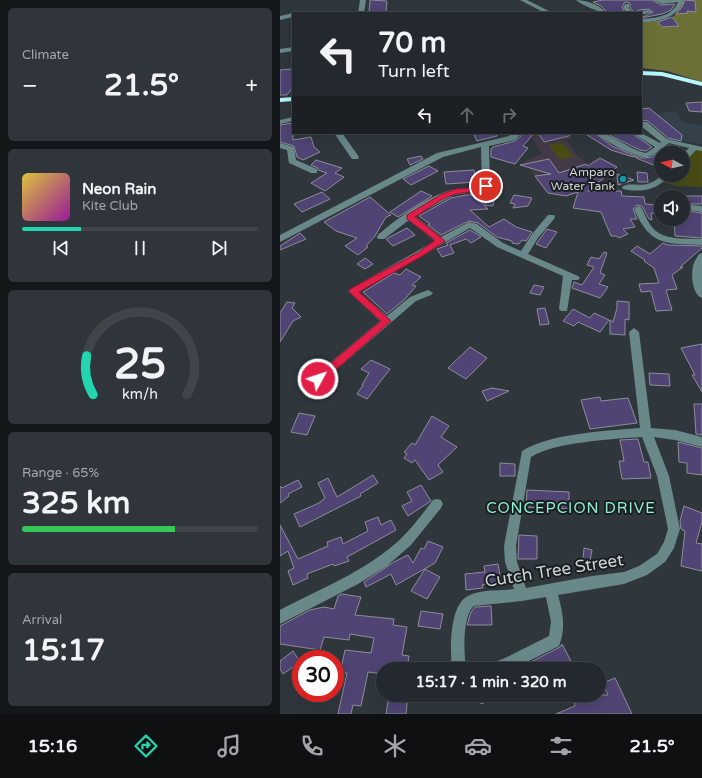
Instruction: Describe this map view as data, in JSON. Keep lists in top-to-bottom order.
{
  "streets": {
    "street": ["Cutch Tree Street"]
  },
  "districts": ["CONCEPCION DRIVE"],
  "places": ["Amparo Water Tank"],
  "north": "left",
  "page": {
    "tile": [
      "Climate",
      ["Range · 65%", "325 km"],
      ["Arrival", "15:17"]
    ],
    "turn": ["70 m", "Turn left"],
    "heat": ["−", "21.5°", "+"],
    "song": ["Neon Rain", "Kite Club"],
    "limit": "30",
    "trip": "15:17 · 1 min · 320 m",
    "tabs": ["15:16", "21.5°"],
    "gauge": ["25", "km/h"]
  }
}
